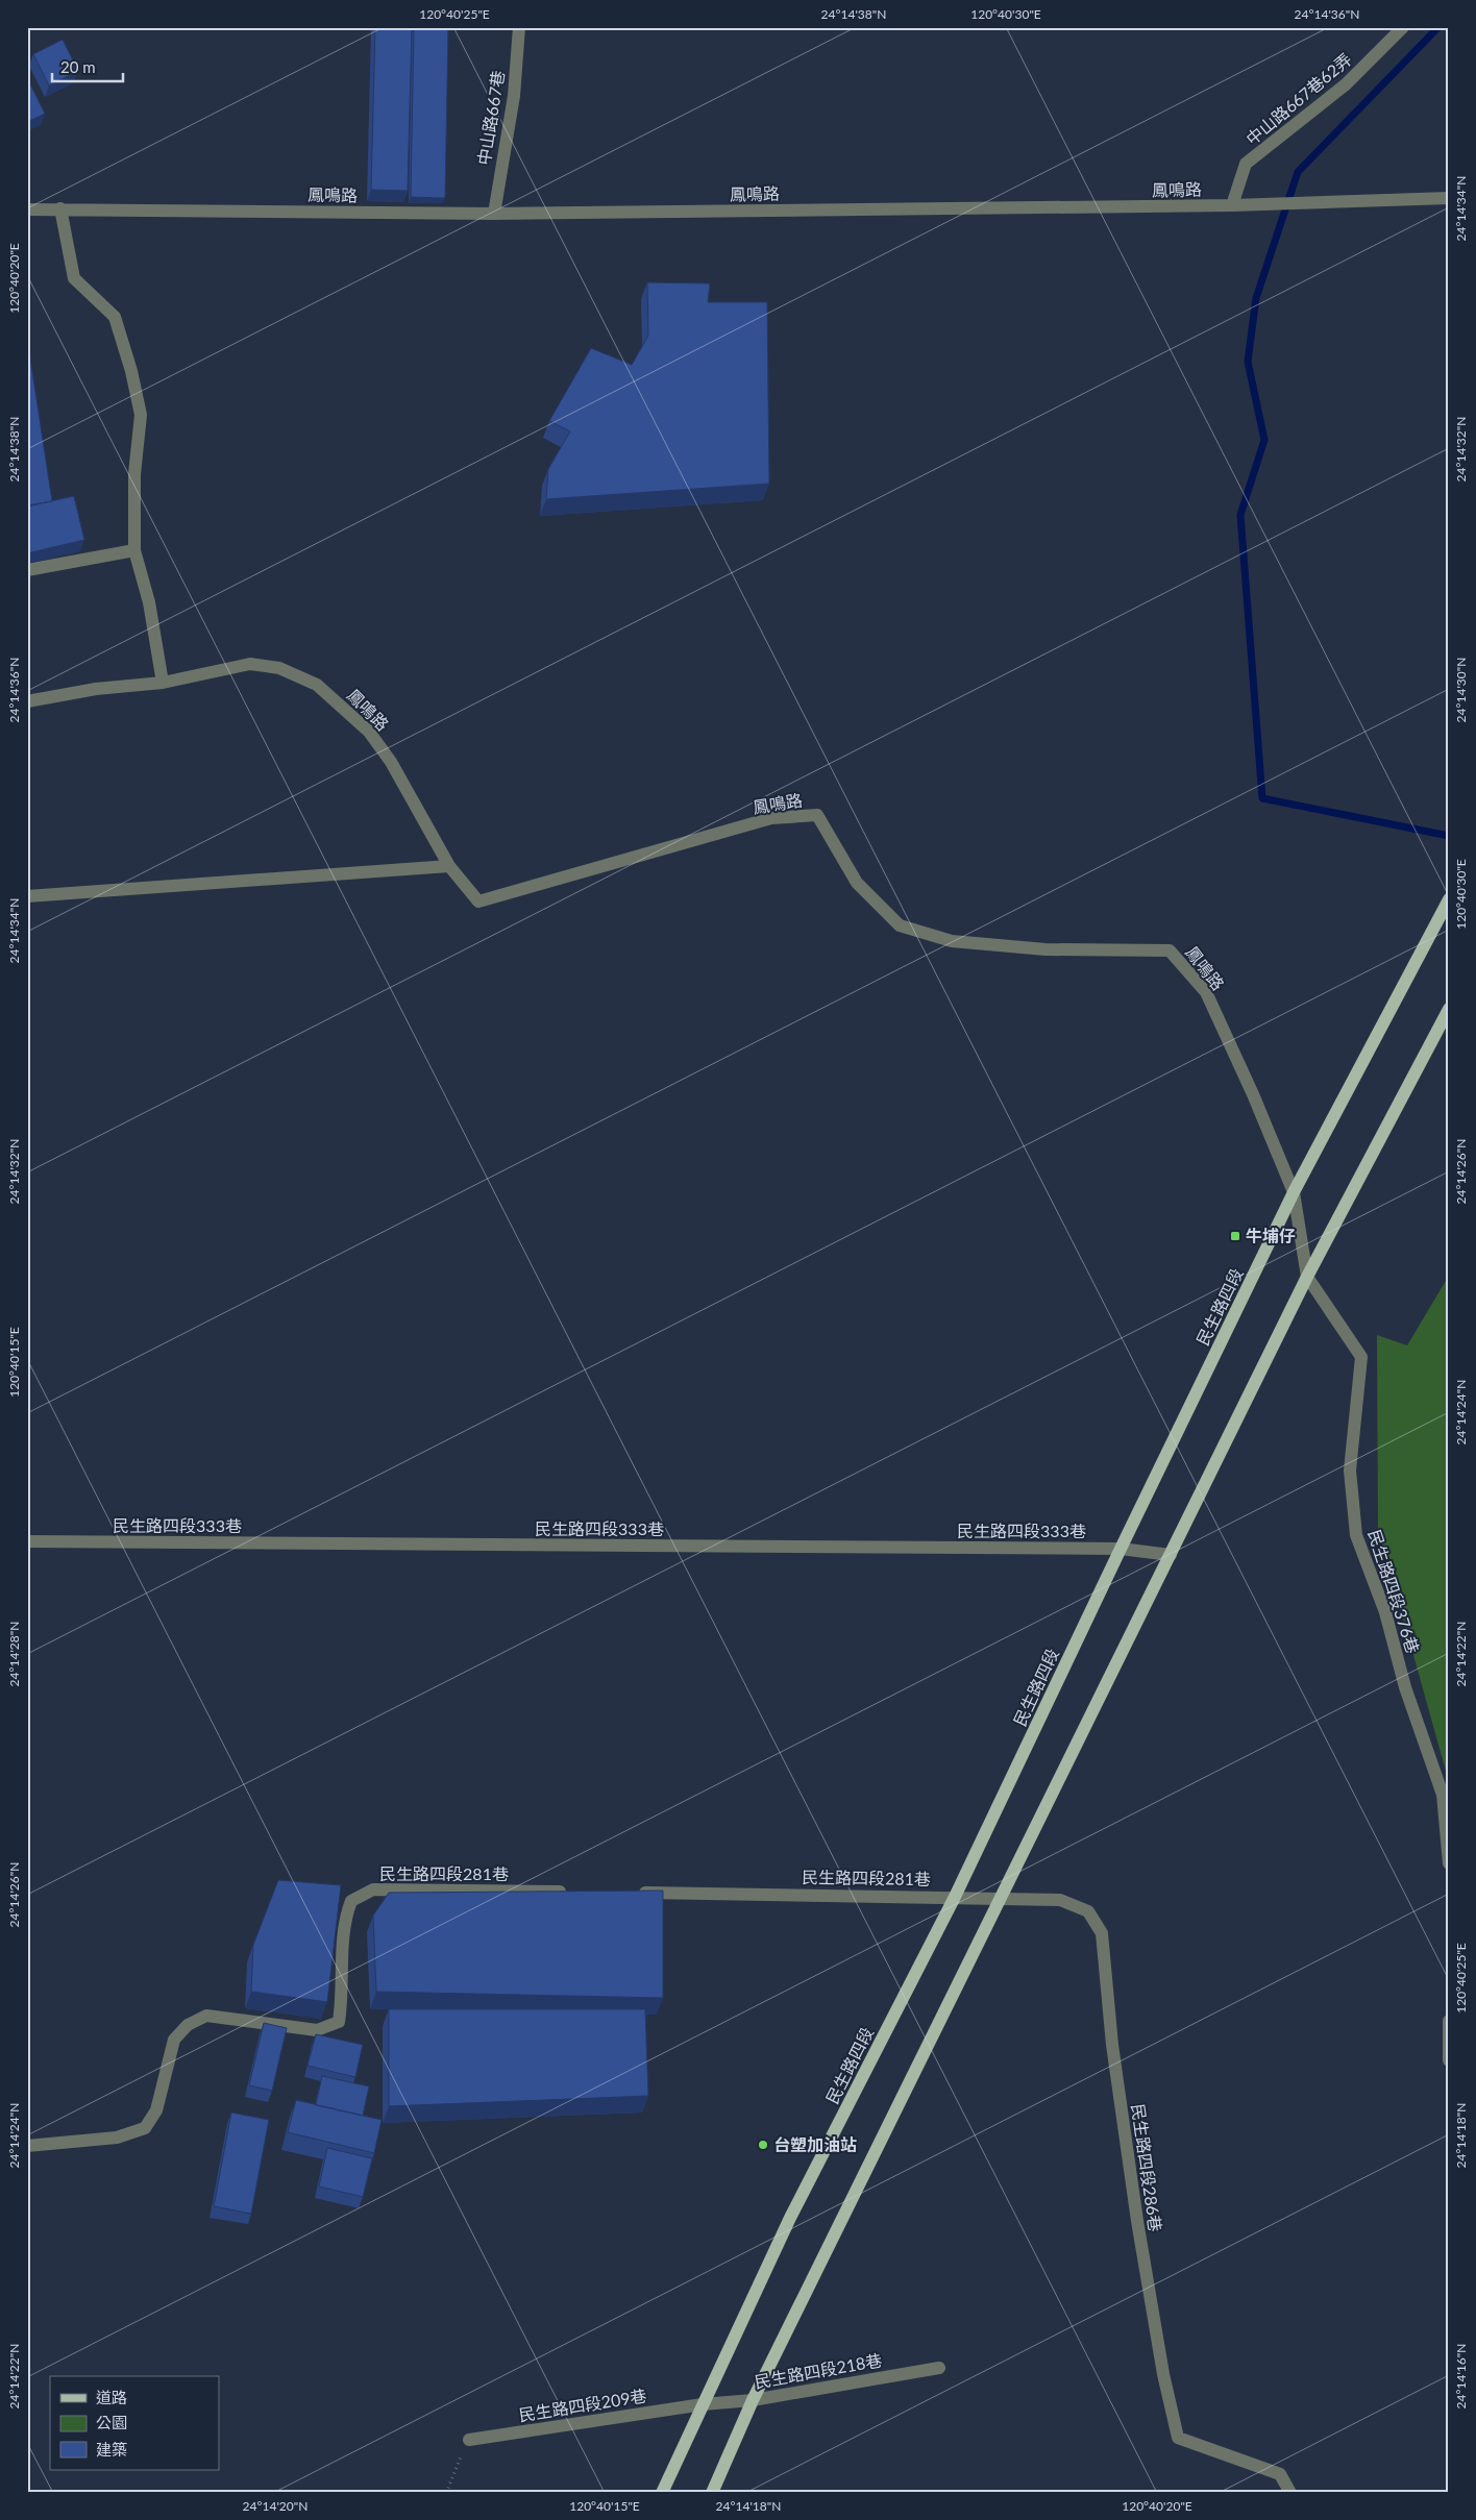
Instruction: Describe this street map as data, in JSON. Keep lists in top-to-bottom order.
{
  "streets": {
    "main road": ["民生路四段"],
    "street": [
      "中山路667巷62弄",
      "中山路667巷",
      "鳳鳴路",
      "民生路四段333巷",
      "民生路四段376巷",
      "民生路四段281巷",
      "民生路四段286巷",
      "民生路四段218巷",
      "民生路四段209巷"
    ]
  },
  "crossings": [
    ["中山路667巷62弄", "鳳鳴路"],
    ["中山路667巷", "鳳鳴路"],
    ["鳳鳴路", "民生路四段"],
    ["鳳鳴路", "民生路四段376巷"],
    ["民生路四段", "民生路四段333巷"],
    ["民生路四段", "民生路四段281巷"],
    ["民生路四段", "民生路四段286巷"],
    ["民生路四段", "民生路四段218巷"],
    ["民生路四段", "民生路四段209巷"],
    ["民生路四段281巷", "民生路四段286巷"],
    ["民生路四段218巷", "民生路四段209巷"]
  ],
  "places": {
    "transit": ["牛埔仔"],
    "other": ["台塑加油站"]
  },
  "legend": ["道路", "公園", "建築"],
  "scale_bar": "20 m",
  "coordinates": [
    "120°40'25\"E",
    "24°14'38\"N",
    "120°40'30\"E",
    "24°14'36\"N",
    "24°14'34\"N",
    "120°40'20\"E",
    "24°14'32\"N",
    "24°14'30\"N",
    "24°14'26\"N",
    "120°40'15\"E",
    "24°14'24\"N",
    "24°14'22\"N",
    "24°14'28\"N",
    "24°14'18\"N",
    "24°14'16\"N",
    "24°14'20\"N"
  ]
}
